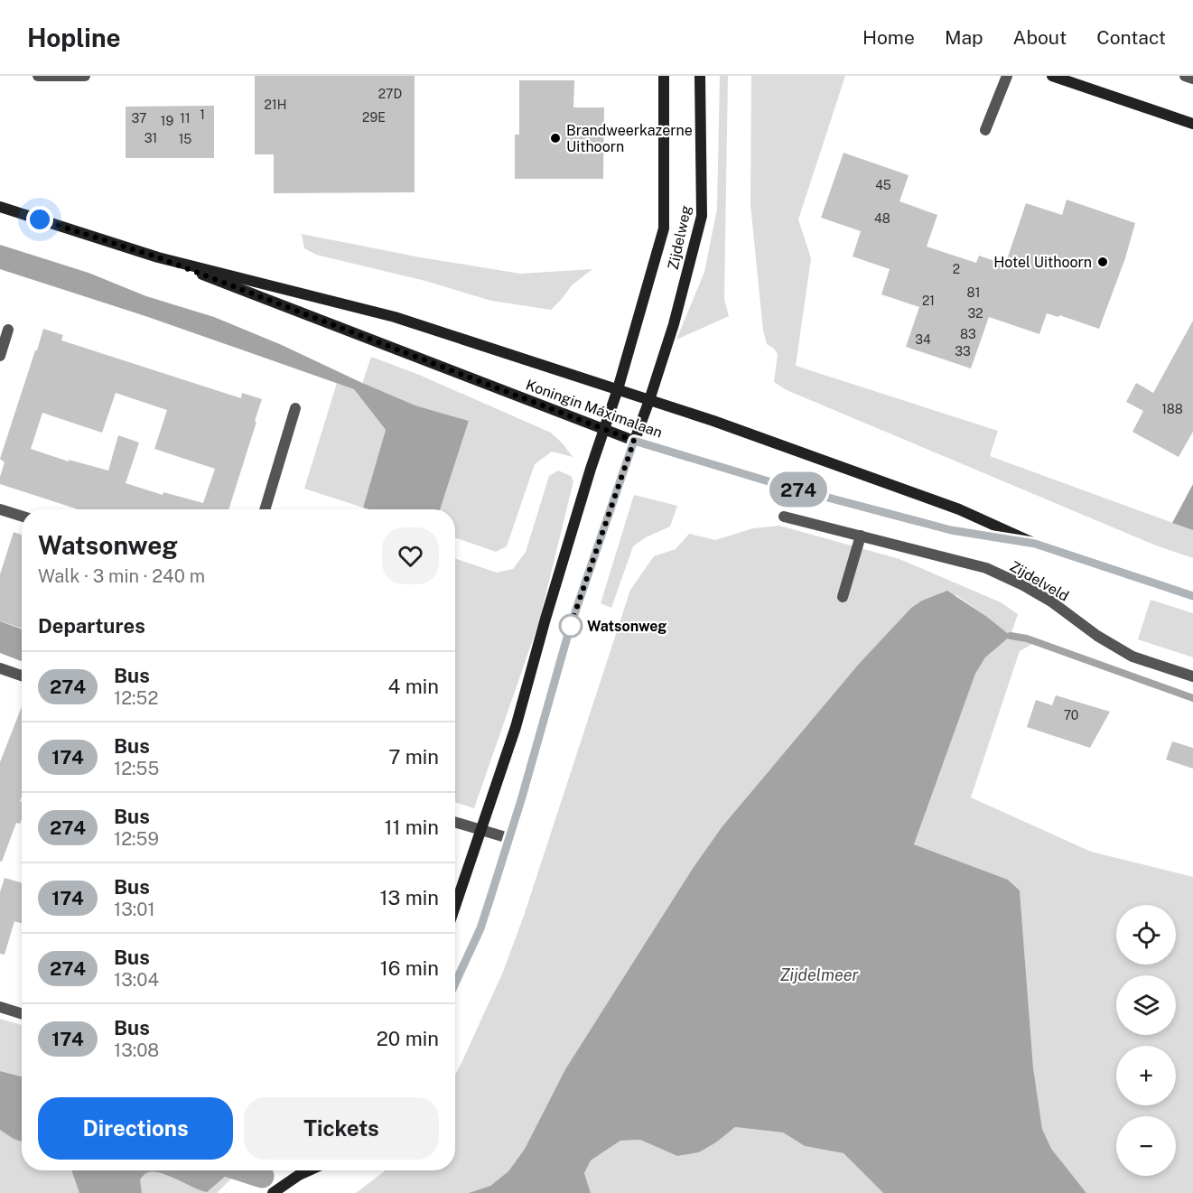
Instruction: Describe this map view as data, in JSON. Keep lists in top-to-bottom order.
{
  "streets": {
    "street": ["Zijdelweg", "Koningin Máximalaan", "Zijdelveld"]
  },
  "crossings": [
    ["Zijdelweg", "Koningin Máximalaan"]
  ],
  "water": ["Zijdelmeer"],
  "places": ["Brandweerkazerne Uithoorn", "Hotel Uithoorn", "Watsonweg"],
  "lines": ["bus line 274"],
  "house_numbers": [
    "27D",
    "21H",
    "1",
    "29E",
    "37",
    "11",
    "19",
    "31",
    "15",
    "45",
    "48",
    "2",
    "81",
    "21",
    "32",
    "83",
    "34",
    "33",
    "188",
    "70"
  ],
  "page": {
    "header": "Hopline",
    "nav": [
      "Home",
      "Map",
      "About",
      "Contact"
    ],
    "on_map": "274",
    "heading": [
      ["Watsonweg", "Walk · 3 min · 240 m"],
      "Departures"
    ],
    "list": [
      {
        "mark": "274",
        "name": "Bus",
        "note": "12:52",
        "value": "4 min"
      },
      {
        "mark": "174",
        "name": "Bus",
        "note": "12:55",
        "value": "7 min"
      },
      {
        "mark": "274",
        "name": "Bus",
        "note": "12:59",
        "value": "11 min"
      },
      {
        "mark": "174",
        "name": "Bus",
        "note": "13:01",
        "value": "13 min"
      },
      {
        "mark": "274",
        "name": "Bus",
        "note": "13:04",
        "value": "16 min"
      },
      {
        "mark": "174",
        "name": "Bus",
        "note": "13:08",
        "value": "20 min"
      }
    ],
    "map_buttons": ["+", "−"],
    "buttons": ["Directions", "Tickets"]
  }
}
